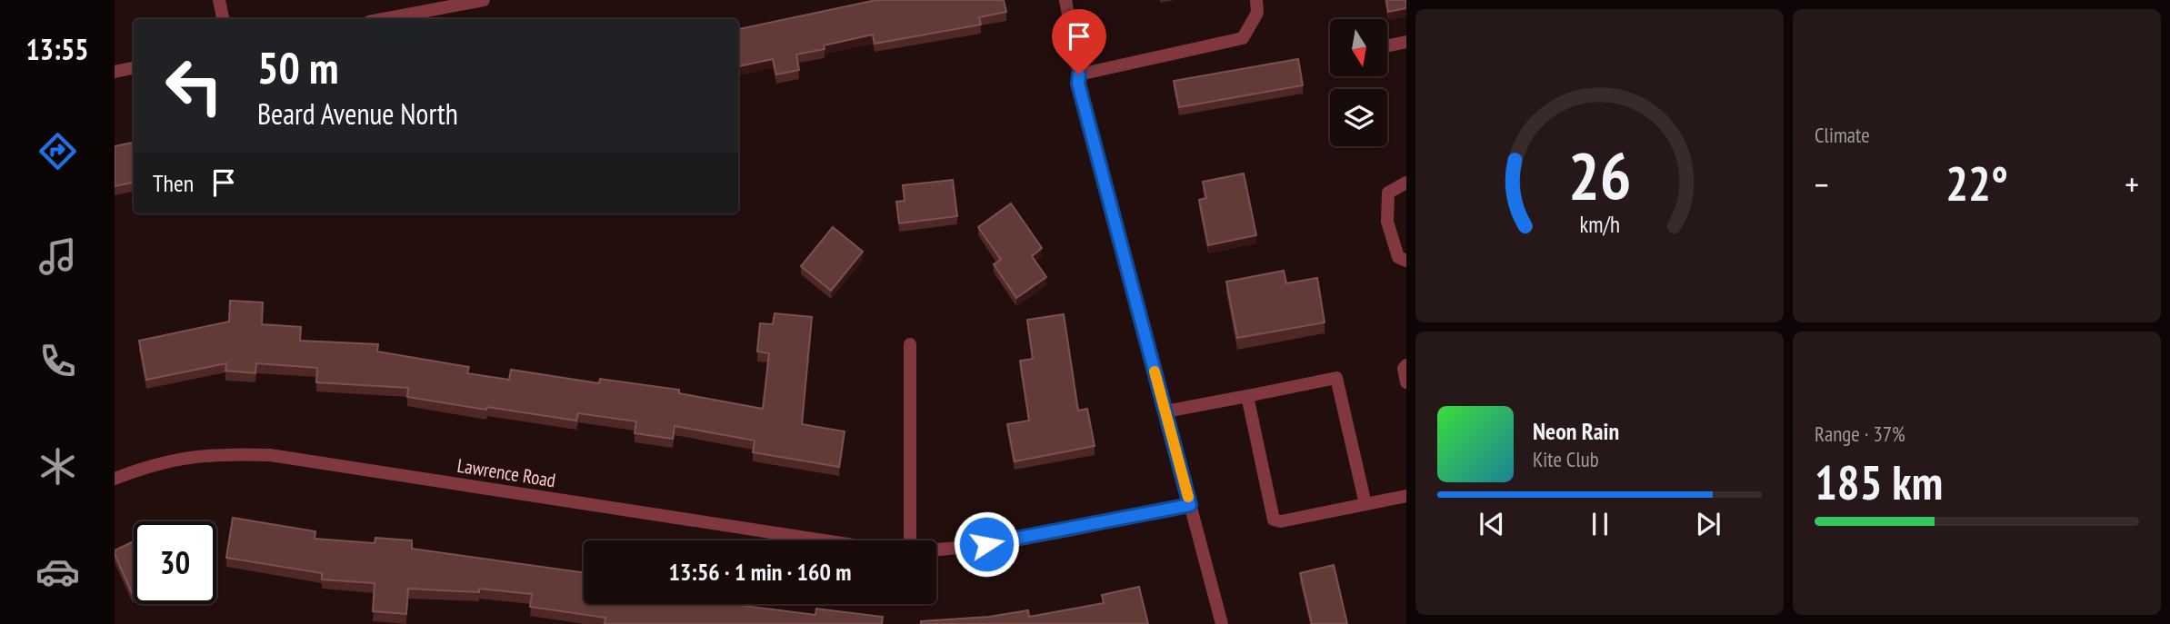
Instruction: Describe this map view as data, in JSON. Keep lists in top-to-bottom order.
{
  "streets": {
    "street": ["Lawrence Road"]
  },
  "north": "bottom",
  "page": {
    "tabs": "13:55",
    "tile": [
      "Climate",
      ["Range · 37%", "185 km"]
    ],
    "turn": ["50 m", "Beard Avenue North"],
    "then": "Then",
    "heat": ["−", "22°", "+"],
    "song": ["Neon Rain", "Kite Club"],
    "limit": "30",
    "trip": "13:56 · 1 min · 160 m",
    "gauge": ["26", "km/h"]
  }
}
